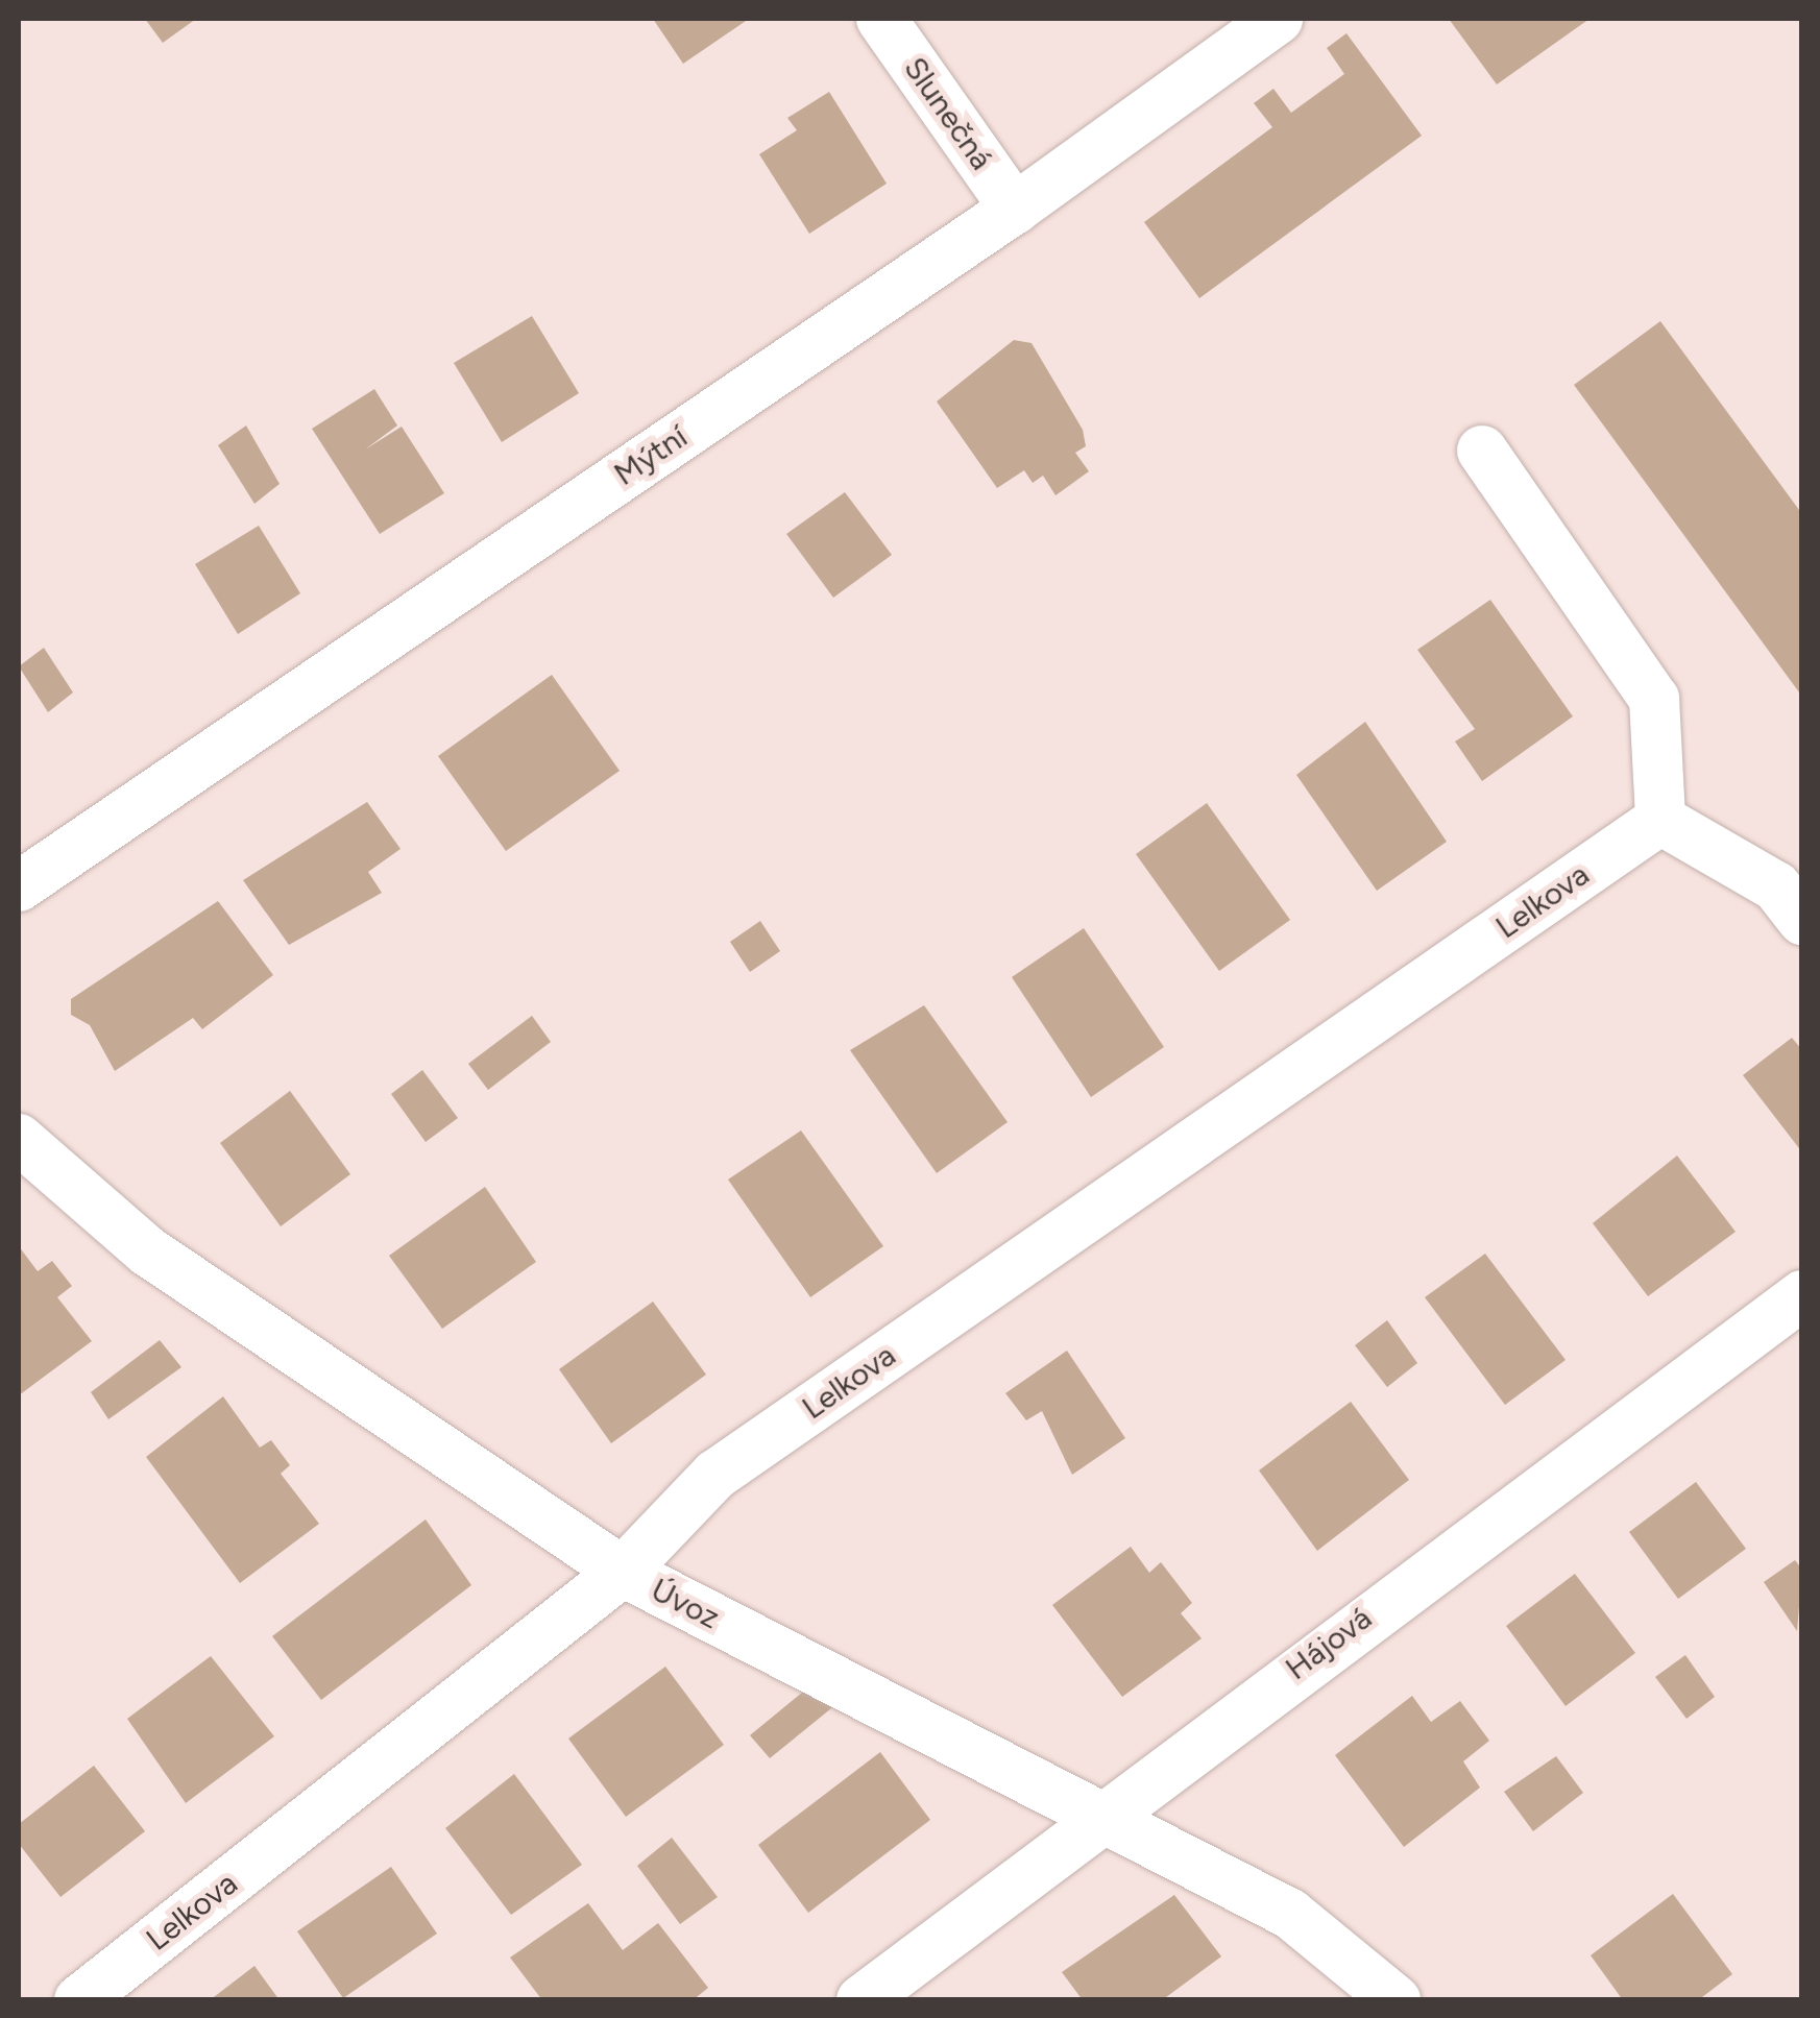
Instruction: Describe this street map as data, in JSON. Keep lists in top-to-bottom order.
{
  "streets": {
    "street": [
      "Slunečná",
      "Mýtní",
      "Lelkova",
      "Úvoz",
      "Hájová"
    ]
  },
  "crossings": [
    ["Slunečná", "Mýtní"],
    ["Lelkova", "Úvoz"],
    ["Úvoz", "Hájová"]
  ]
}
